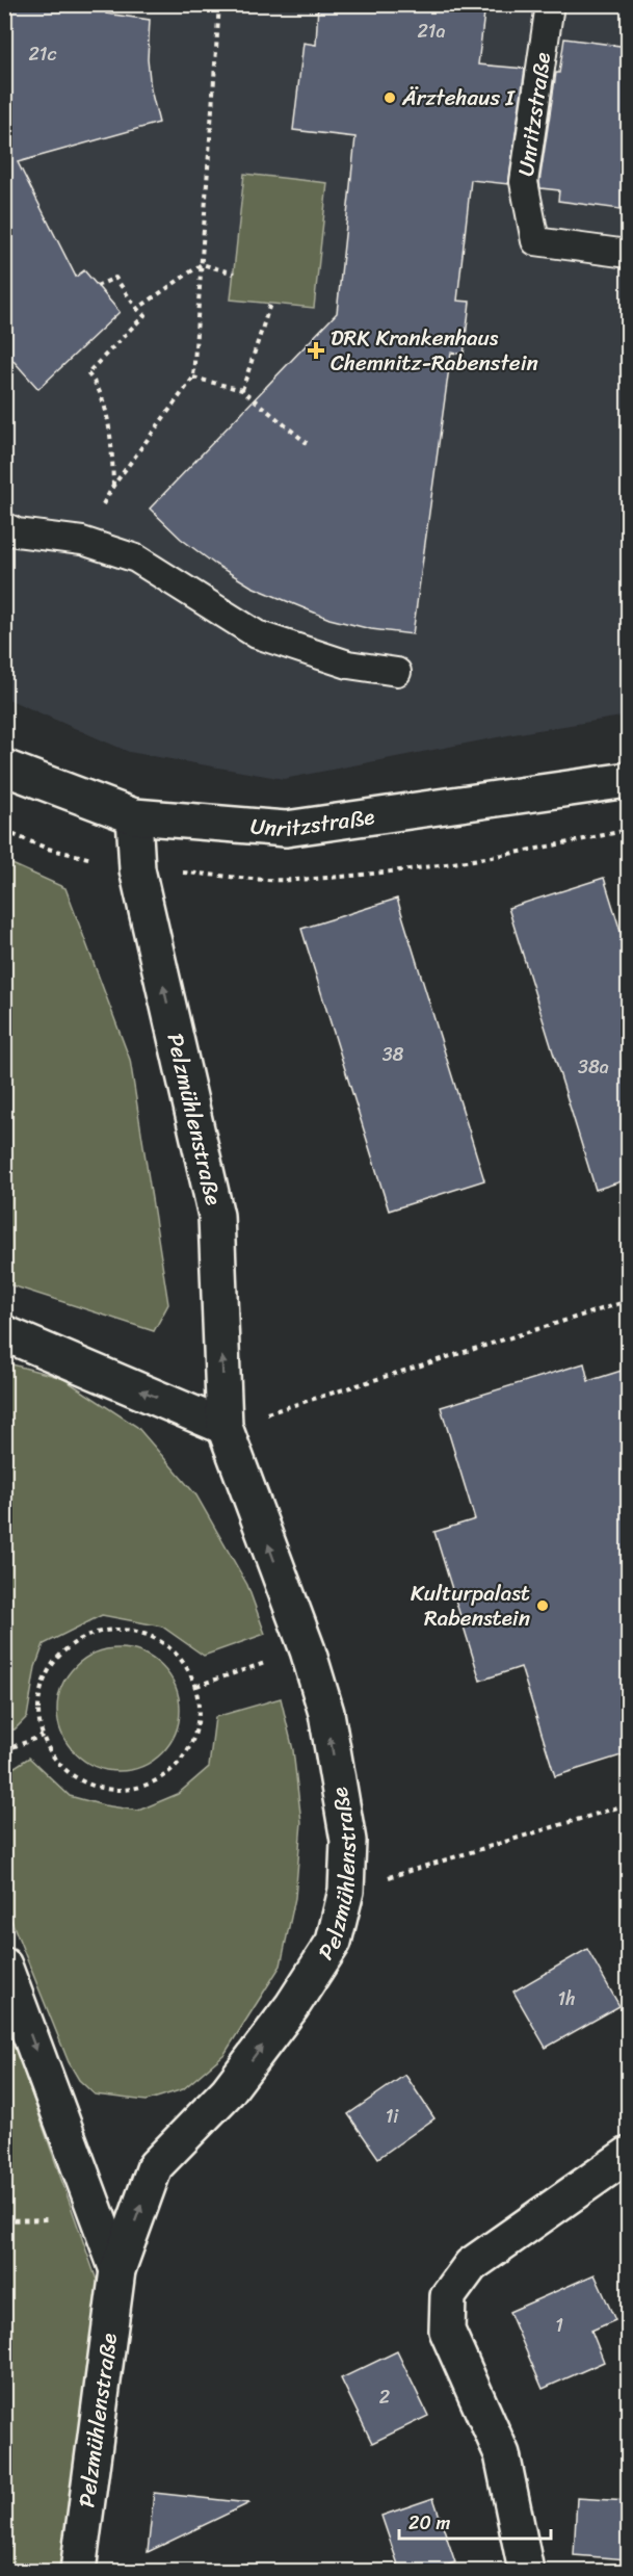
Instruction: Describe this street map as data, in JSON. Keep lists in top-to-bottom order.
{
  "streets": {
    "street": ["Unritzstraße", "Pelzmühlenstraße"]
  },
  "crossings": [
    ["Unritzstraße", "Pelzmühlenstraße"]
  ],
  "places": {
    "other": ["Ärztehaus I", "Kulturpalast Rabenstein"],
    "health": ["DRK Krankenhaus Chemnitz-Rabenstein"]
  },
  "house_numbers": [
    "21a",
    "21c",
    "38",
    "38a",
    "1h",
    "1i",
    "1",
    "2"
  ],
  "scale_bar": "20 m"
}
